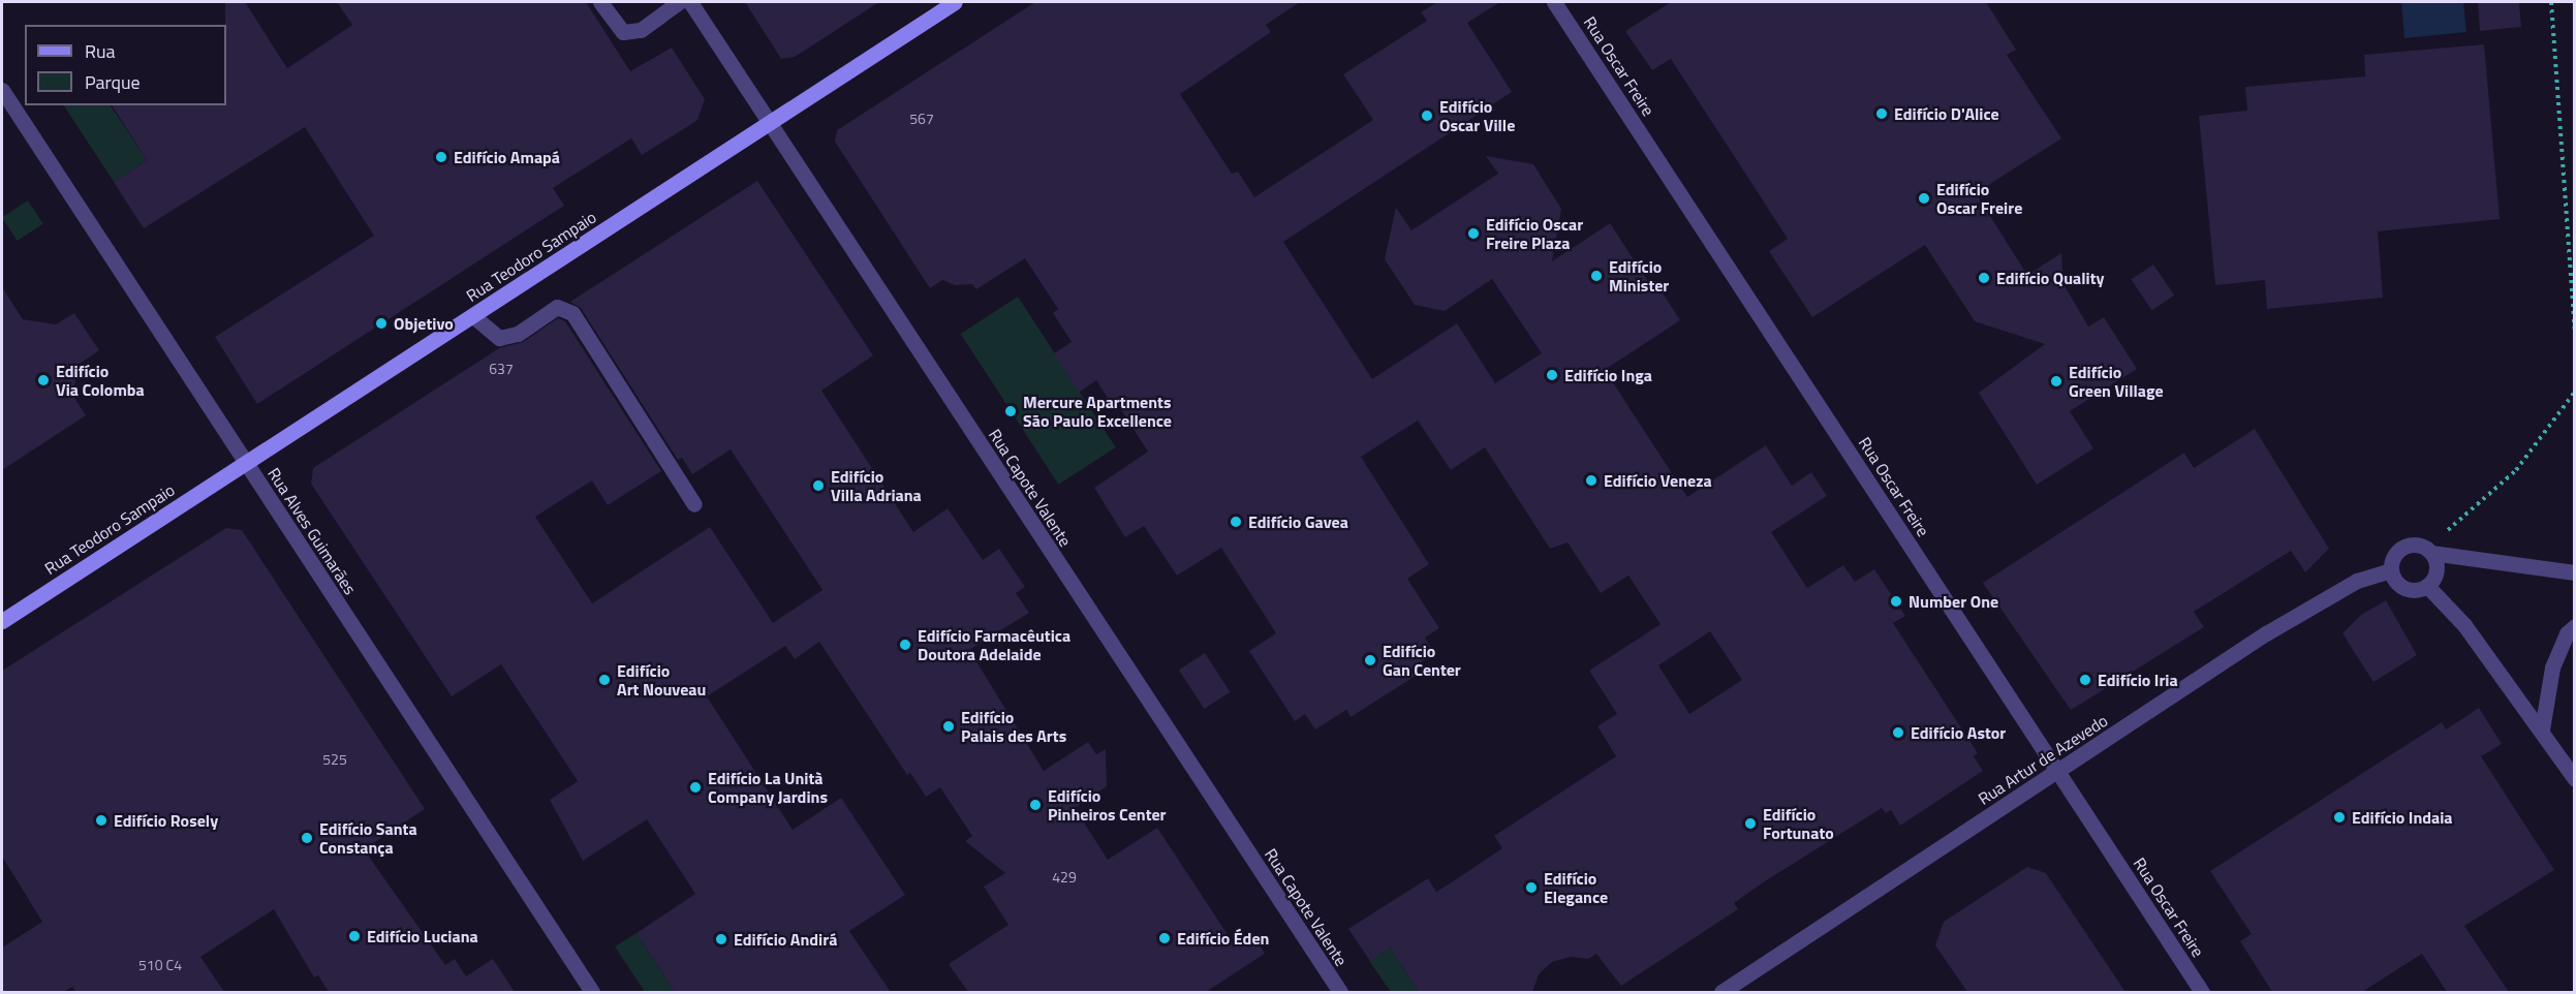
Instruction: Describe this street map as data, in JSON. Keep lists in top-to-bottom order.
{
  "streets": {
    "main road": ["Rua Teodoro Sampaio"],
    "street": [
      "Rua Oscar Freire",
      "Rua Capote Valente",
      "Rua Alves Guimarães",
      "Rua Artur de Azevedo"
    ]
  },
  "crossings": [
    ["Rua Oscar Freire", "Rua Artur de Azevedo"],
    ["Rua Teodoro Sampaio", "Rua Capote Valente"],
    ["Rua Teodoro Sampaio", "Rua Alves Guimarães"]
  ],
  "places": [
    "Edifício D'Alice",
    "Edifício Oscar Ville",
    "Edifício Amapá",
    "Edifício Oscar Freire",
    "Edifício Oscar Freire Plaza",
    "Edifício Minister",
    "Edifício Quality",
    "Objetivo",
    "Edifício Inga",
    "Edifício Via Colomba",
    "Edifício Green Village",
    "Mercure Apartments São Paulo Excellence",
    "Edifício Veneza",
    "Edifício Villa Adriana",
    "Edifício Gavea",
    "Number One",
    "Edifício Farmacêutica Doutora Adelaide",
    "Edifício Gan Center",
    "Edifício Art Nouveau",
    "Edifício Iria",
    "Edifício Palais des Arts",
    "Edifício Astor",
    "Edifício La Unità Company Jardins",
    "Edifício Pinheiros Center",
    "Edifício Indaia",
    "Edifício Rosely",
    "Edifício Fortunato",
    "Edifício Santa Constança",
    "Edifício Elegance",
    "Edifício Luciana",
    "Edifício Éden",
    "Edifício Andirá"
  ],
  "house_numbers": [
    "567",
    "637",
    "525",
    "429",
    "510 C4"
  ],
  "legend": ["Rua", "Parque"]
}
